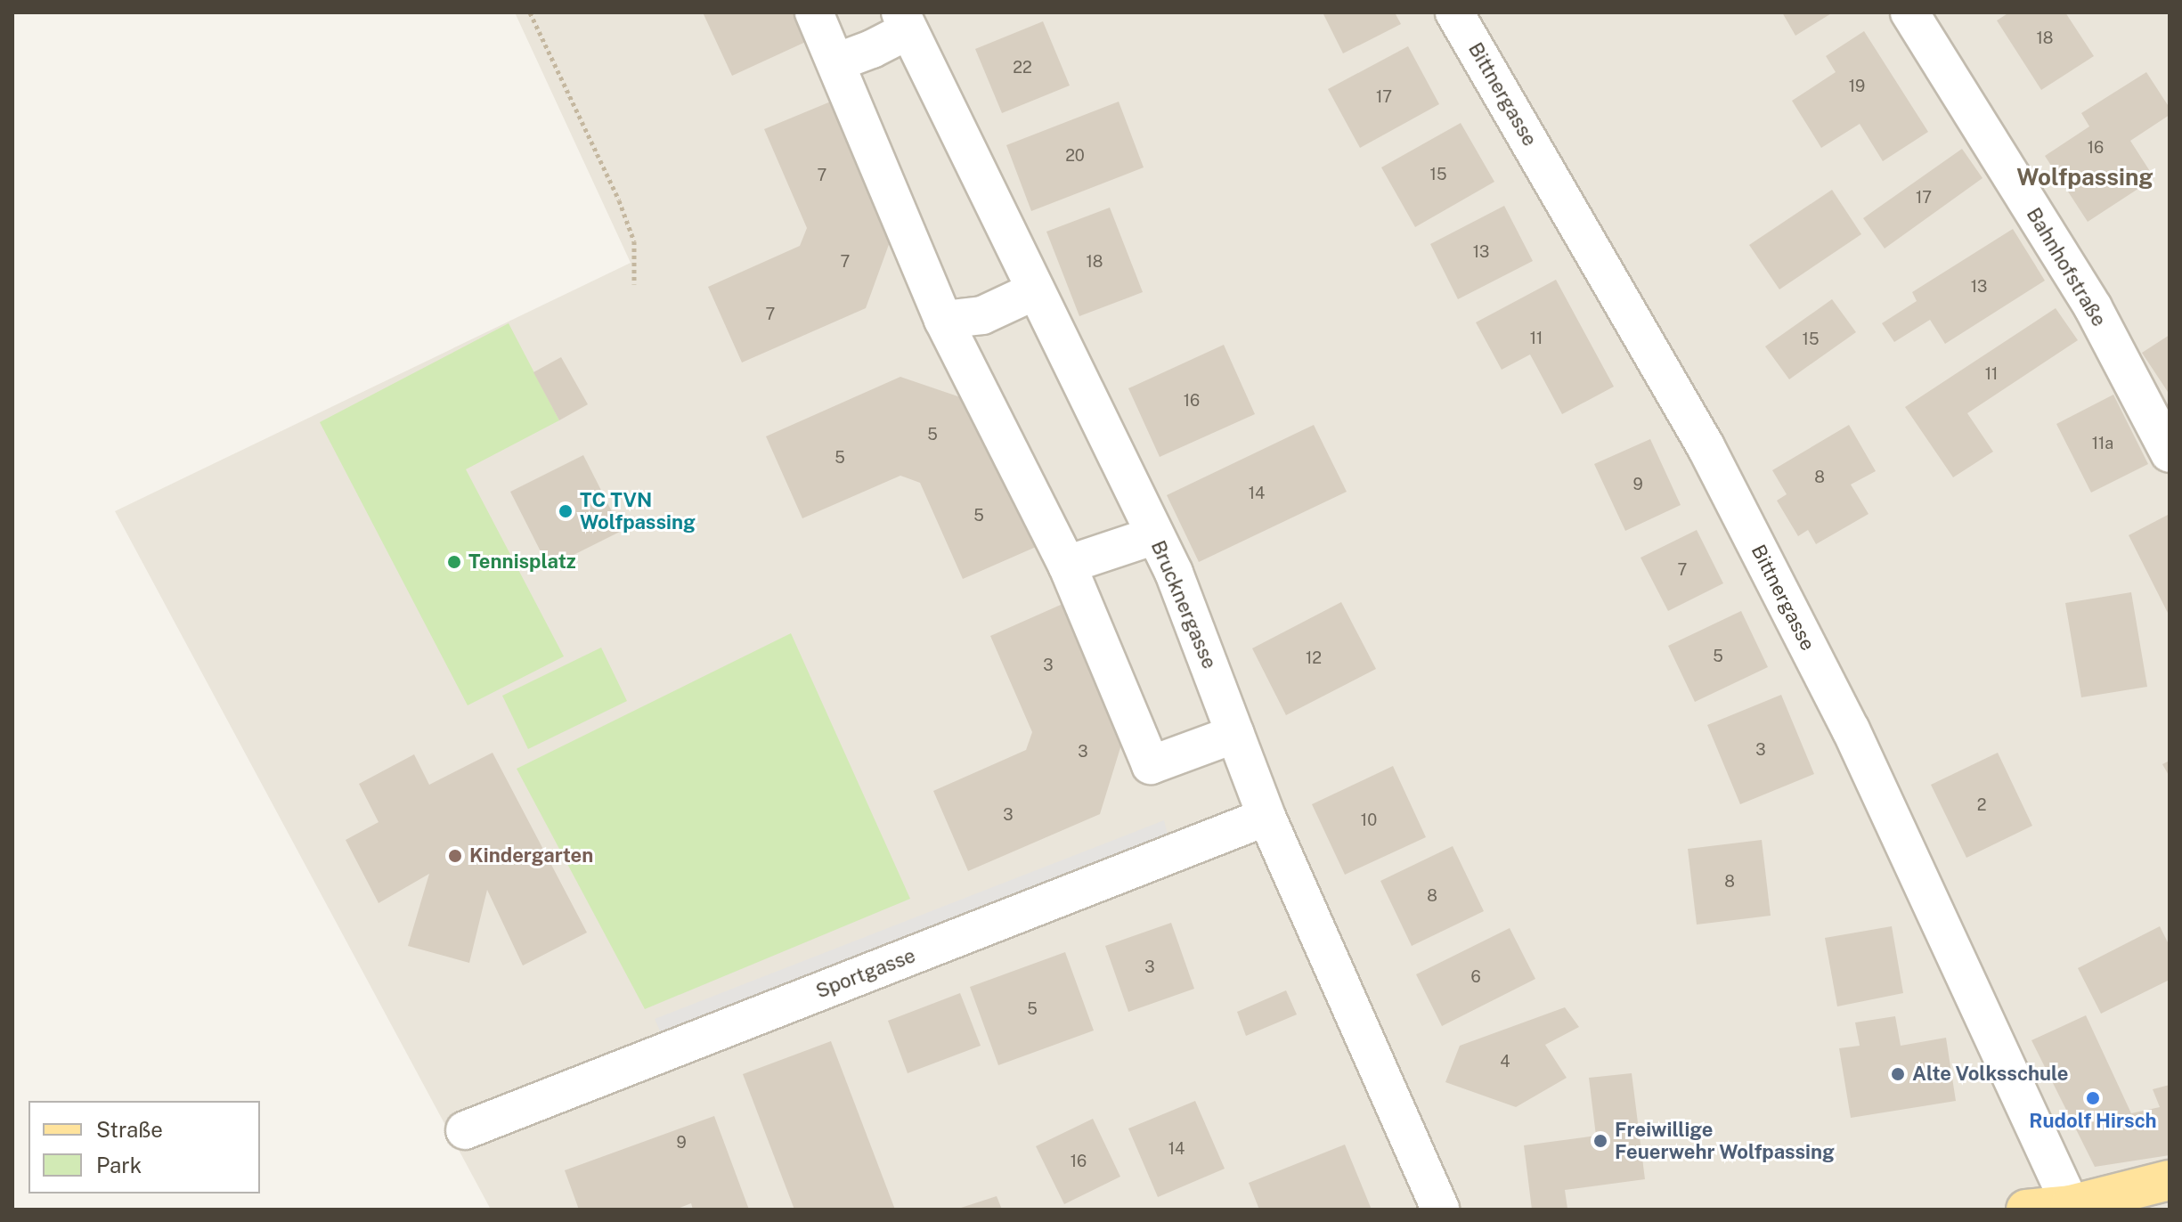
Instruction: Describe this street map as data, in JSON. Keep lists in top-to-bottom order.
{
  "streets": {
    "street": [
      "Bittnergasse",
      "Bahnhofstraße",
      "Brucknergasse",
      "Sportgasse"
    ]
  },
  "crossings": [
    ["Brucknergasse", "Sportgasse"]
  ],
  "districts": ["Wolfpassing"],
  "places": [
    "TC TVN Wolfpassing",
    "Tennisplatz",
    "Kindergarten",
    "Alte Volksschule",
    "Rudolf Hirsch",
    "Freiwillige Feuerwehr Wolfpassing"
  ],
  "house_numbers": [
    "18",
    "22",
    "19",
    "17",
    "16",
    "20",
    "15",
    "7",
    "17",
    "13",
    "7",
    "18",
    "13",
    "7",
    "11",
    "15",
    "11",
    "16",
    "5",
    "11a",
    "5",
    "8",
    "9",
    "14",
    "5",
    "7",
    "5",
    "12",
    "3",
    "3",
    "3",
    "2",
    "3",
    "10",
    "8",
    "8",
    "3",
    "6",
    "5",
    "4",
    "9",
    "14",
    "16"
  ],
  "legend": ["Straße", "Park"]
}
